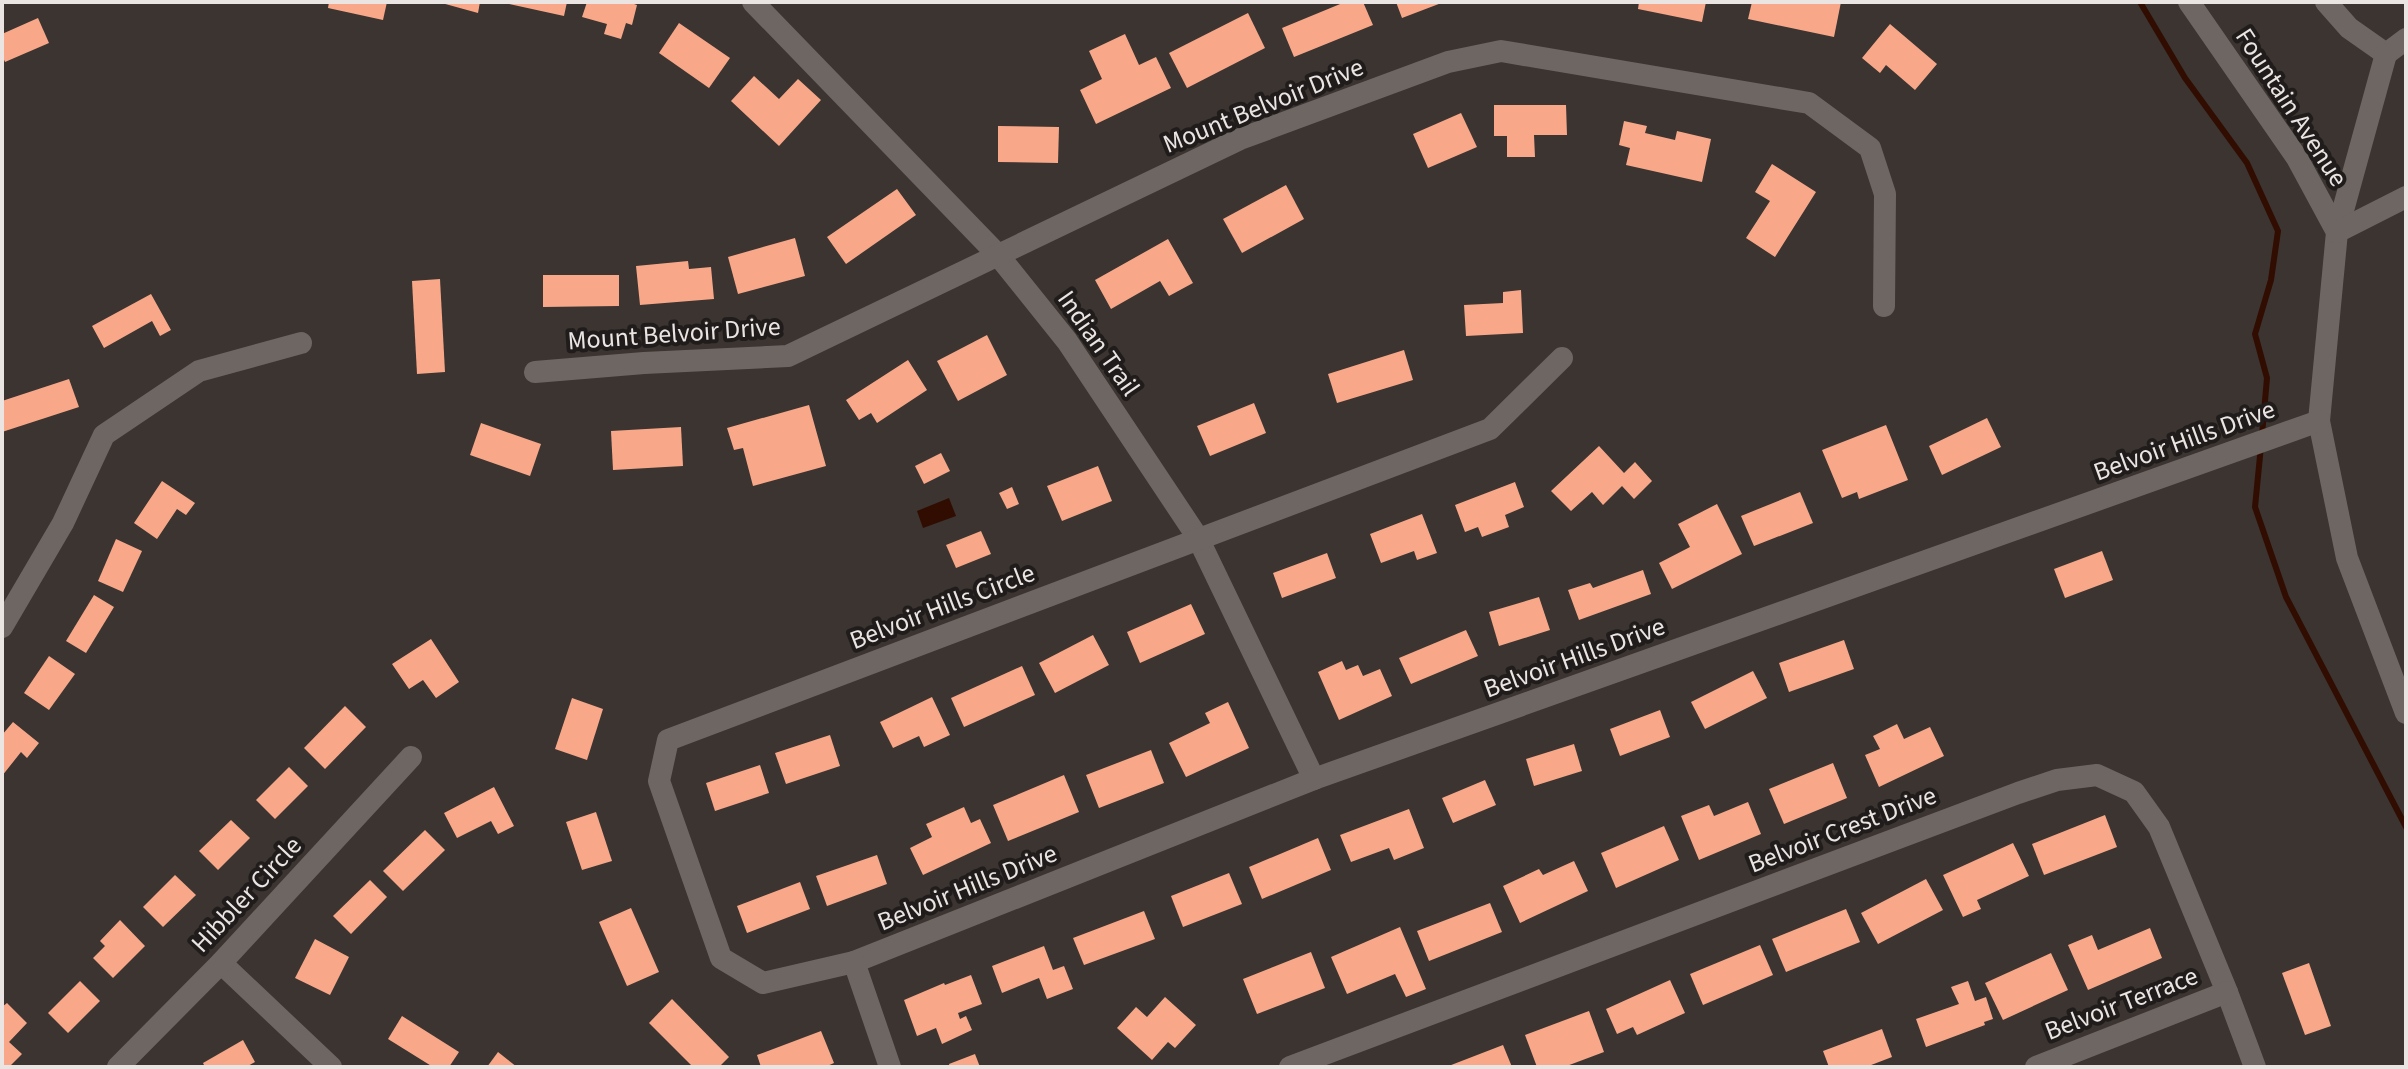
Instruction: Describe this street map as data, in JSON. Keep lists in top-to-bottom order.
{
  "streets": {
    "street": [
      "Mount Belvoir Drive",
      "Fountain Avenue",
      "Indian Trail",
      "Belvoir Hills Drive",
      "Belvoir Hills Circle",
      "Belvoir Crest Drive",
      "Hibbler Circle",
      "Belvoir Terrace"
    ]
  },
  "crossings": [
    ["Mount Belvoir Drive", "Indian Trail"],
    ["Indian Trail", "Belvoir Hills Drive"],
    ["Indian Trail", "Belvoir Hills Circle"],
    ["Belvoir Hills Drive", "Belvoir Hills Circle"],
    ["Belvoir Crest Drive", "Belvoir Terrace"]
  ]
}
